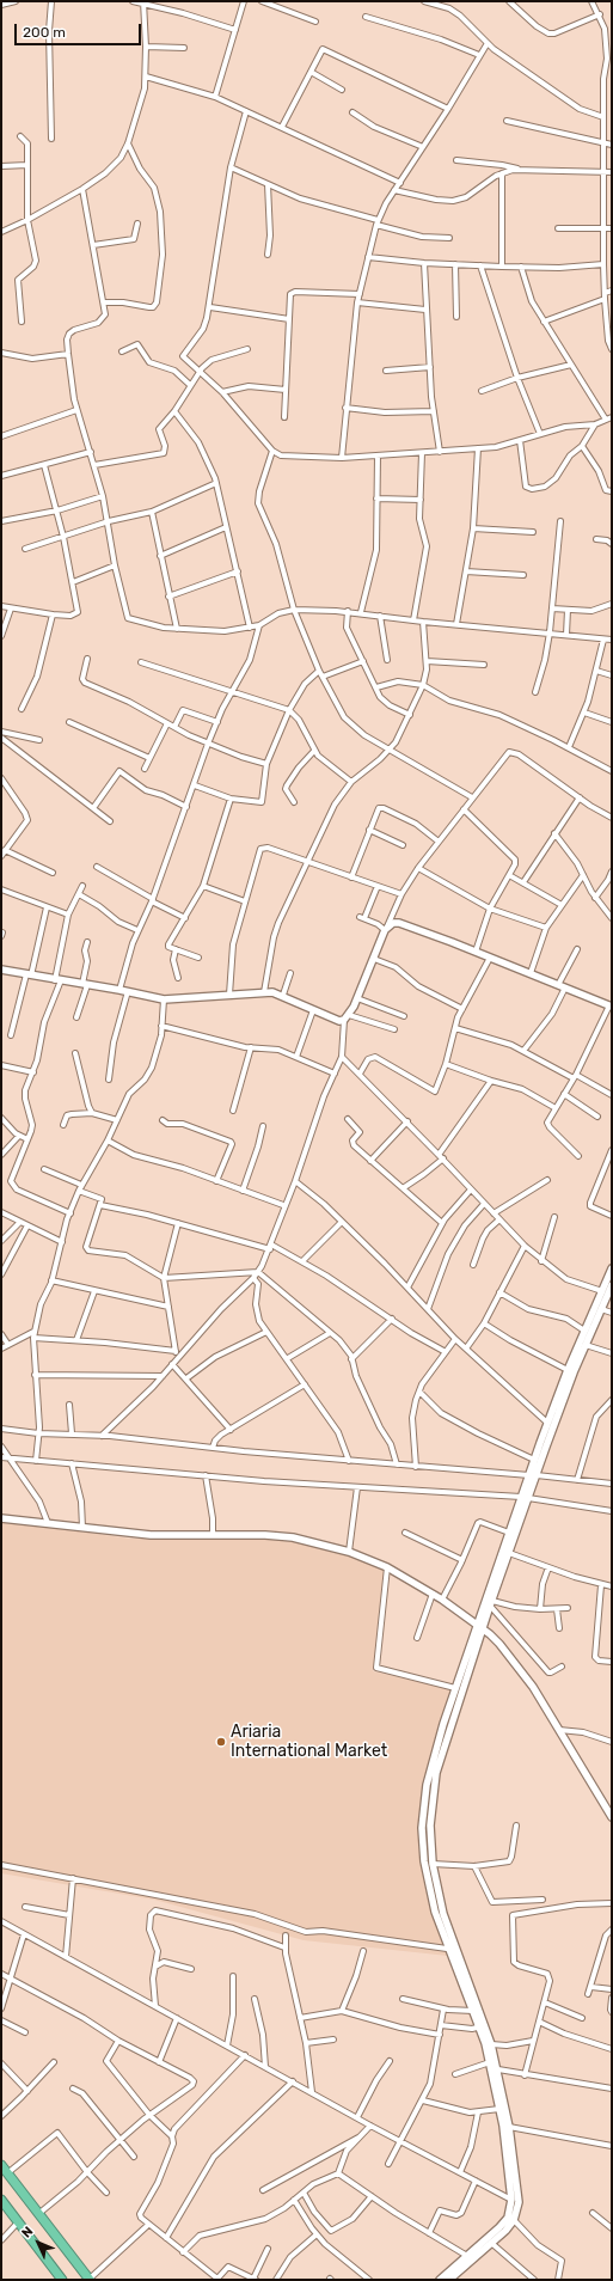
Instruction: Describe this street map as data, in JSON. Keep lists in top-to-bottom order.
{
  "places": ["Ariaria International Market"],
  "scale_bar": "200 m",
  "north": "top left"
}
